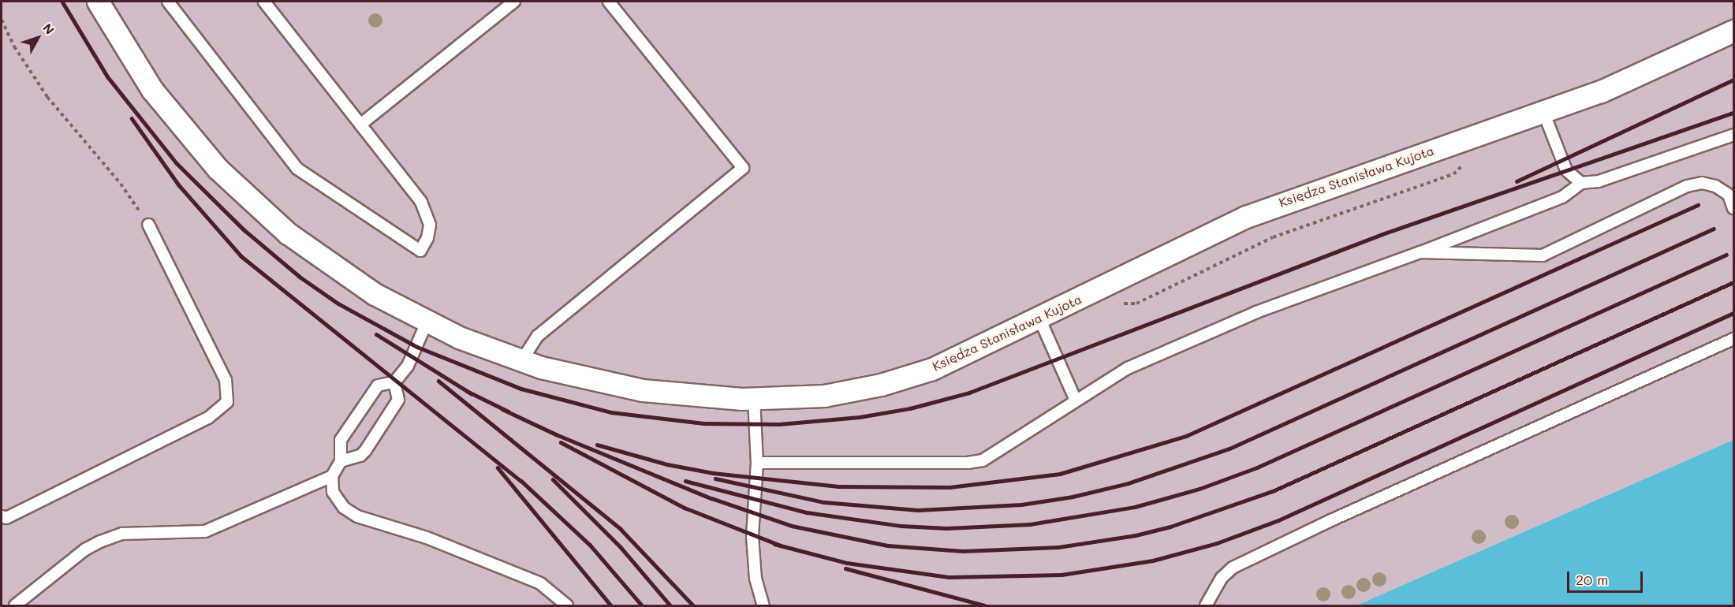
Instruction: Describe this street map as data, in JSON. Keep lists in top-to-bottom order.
{
  "streets": {
    "street": ["Księdza Stanisława Kujota"]
  },
  "scale_bar": "20 m",
  "north": "top right"
}
